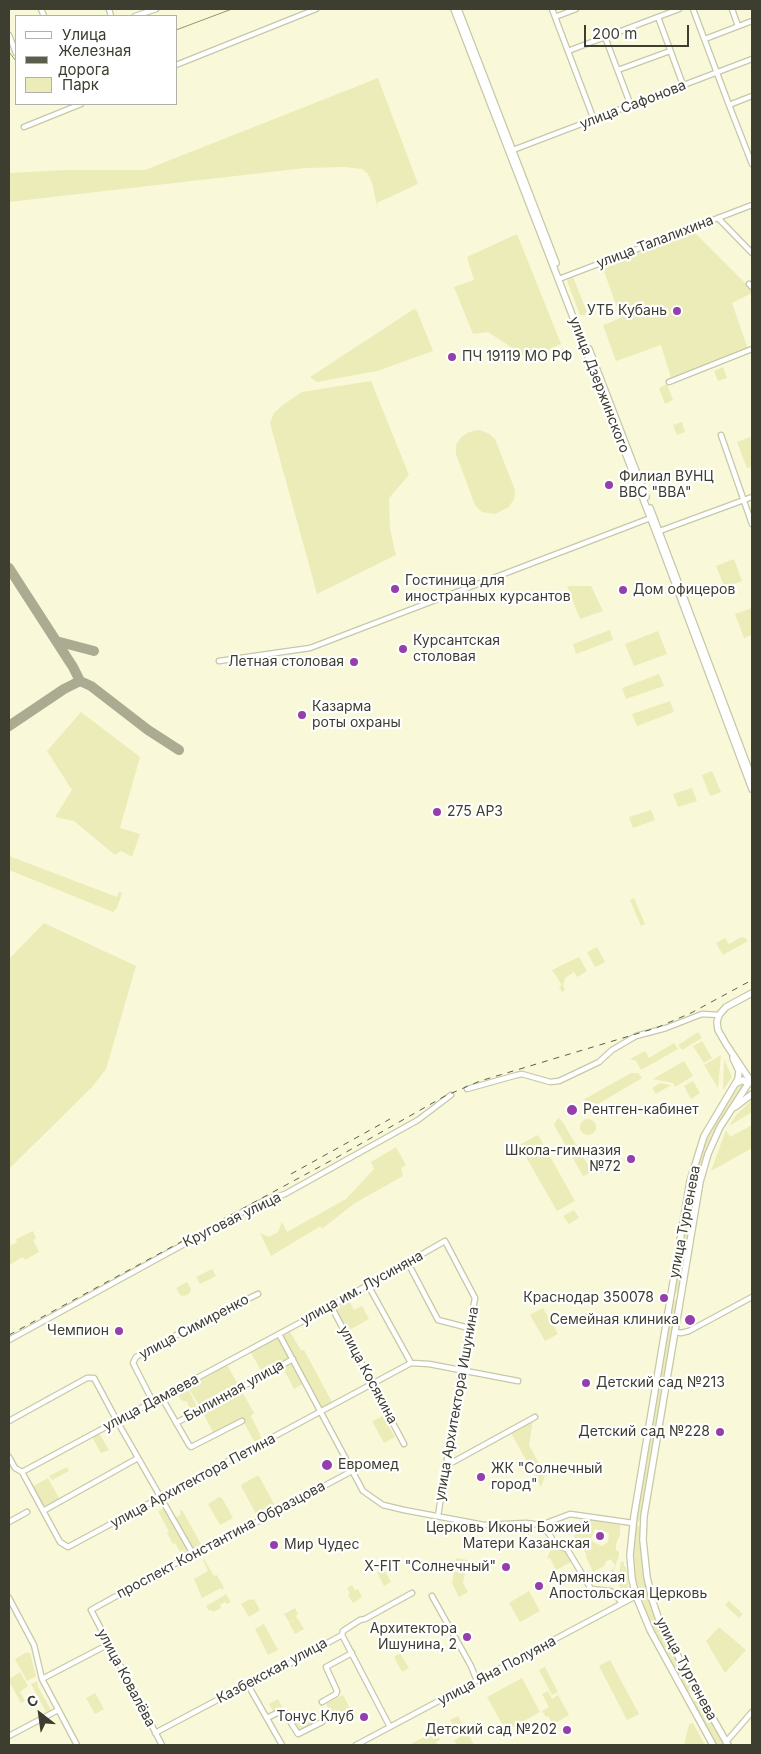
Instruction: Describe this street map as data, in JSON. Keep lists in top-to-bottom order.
{
  "streets": {
    "main road": ["улица Дзержинского", "улица Тургенева"],
    "street": [
      "улица Сафонова",
      "улица Талалихина",
      "Круговая улица",
      "улица им. Лусиняна",
      "улица Симиренко",
      "улица Косякина",
      "Былинная улица",
      "улица Дамаева",
      "улица Архитектора Ишунина",
      "улица Архитектора Петина",
      "проспект Константина Образцова",
      "Казбекская улица",
      "улица Яна Полуяна",
      "улица Ковалёва"
    ]
  },
  "crossings": [
    ["улица Сафонова", "улица Дзержинского"],
    ["улица Талалихина", "улица Дзержинского"],
    ["улица Тургенева", "улица Яна Полуяна"],
    ["улица им. Лусиняна", "улица Косякина"],
    ["улица им. Лусиняна", "улица Дамаева"],
    ["улица им. Лусиняна", "улица Архитектора Ишунина"],
    ["улица Симиренко", "улица Дамаева"],
    ["улица Косякина", "улица Архитектора Петина"],
    ["проспект Константина Образцова", "улица Ковалёва"],
    ["Казбекская улица", "улица Ковалёва"]
  ],
  "places": [
    "УТБ Кубань",
    "ПЧ 19119 МО РФ",
    "Филиал ВУНЦ ВВС \"ВВА\"",
    "Гостиница для иностранных курсантов",
    "Дом офицеров",
    "Курсантская столовая",
    "Летная столовая",
    "Казарма роты охраны",
    "275 АРЗ",
    "Рентген-кабинет",
    "Школа-гимназия №72",
    "Краснодар 350078",
    "Семейная клиника",
    "Чемпион",
    "Детский сад №213",
    "Детский сад №228",
    "Евромед",
    "ЖК \"Солнечный город\"",
    "Церковь Иконы Божией Матери Казанская",
    "Мир Чудес",
    "X-FIT \"Солнечный\"",
    "Армянская Апостольская Церковь",
    "Архитектора Ишунина, 2",
    "Тонус Клуб",
    "Детский сад №202"
  ],
  "legend": ["Улица", "Железная дорога", "Парк"],
  "scale_bar": "200 m",
  "north": "top left"
}
